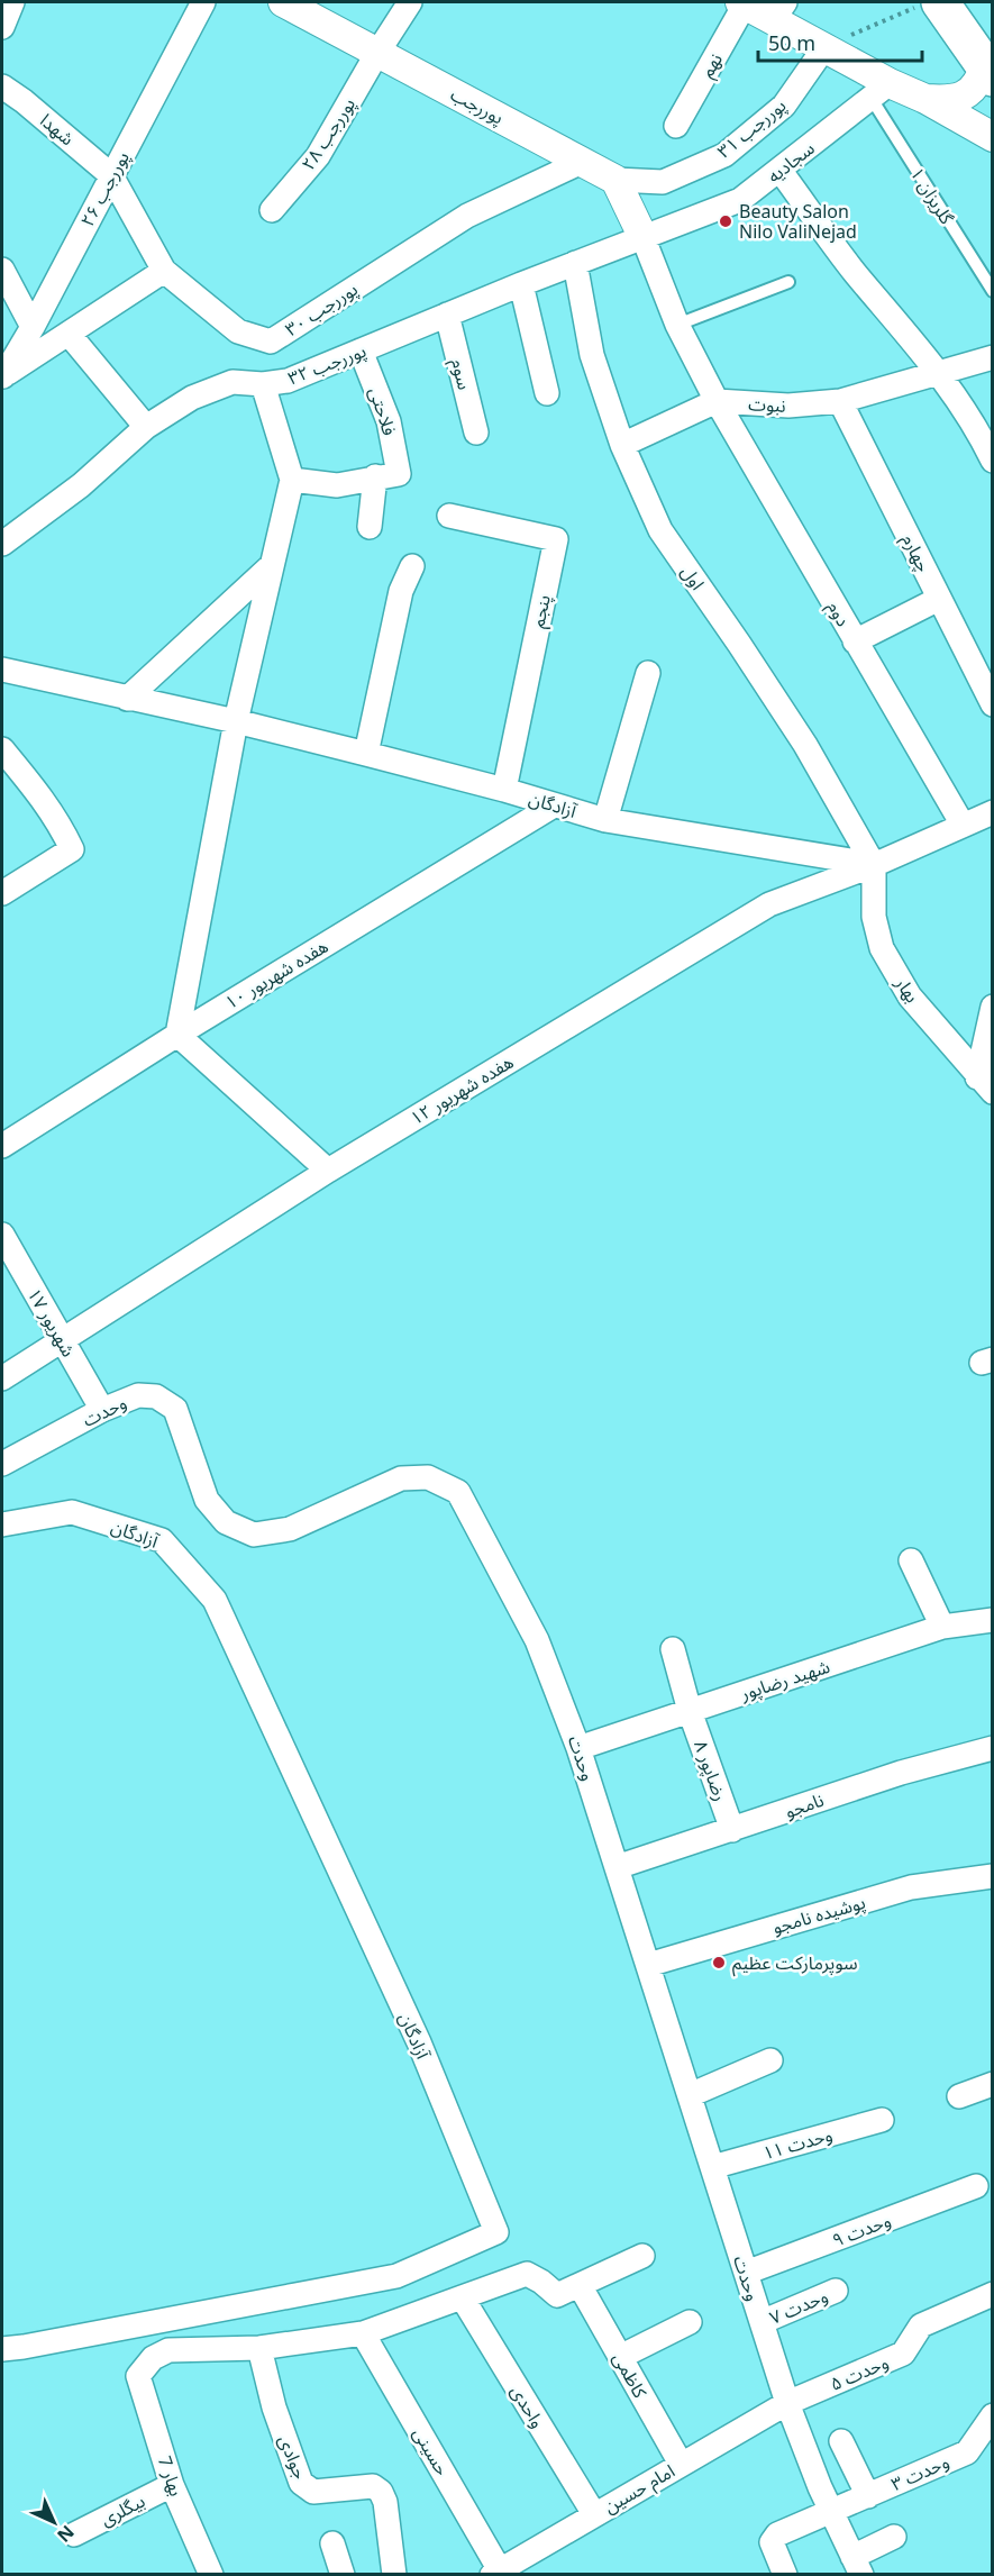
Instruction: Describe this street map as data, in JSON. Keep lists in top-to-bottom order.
{
  "streets": {
    "street": [
      "نهم",
      "پوررجب",
      "پوررجب ۳۱",
      "شهدا",
      "پوررجب ۲۸",
      "سجادیه",
      "پوررجب ۲۶",
      "پوررجب ۳۰",
      "پوررجب ۳۲",
      "سوم",
      "نبوت",
      "فلاحتی",
      "چهارم",
      "اول",
      "پنجم",
      "دوم",
      "آزادگان",
      "هفده شهریور ۱۰",
      "بهار",
      "هفده شهریور ۱۲",
      "۱۷ شهریور",
      "وحدت",
      "شهید رضاپور",
      "رضاپور ۸",
      "نامجو",
      "پوشیده نامجو",
      "وحدت ۱۱",
      "وحدت ۹",
      "وحدت ۷",
      "وحدت ۵",
      "کاظمی",
      "واحدی",
      "حسینی",
      "جوادی",
      "وحدت ۳",
      "بهار 7",
      "امام حسین",
      "بیگلری"
    ],
    "lane": ["گلریزان ۱"]
  },
  "crossings": [
    ["پوررجب", "پوررجب ۳۱"],
    ["پوررجب", "پوررجب ۲۸"],
    ["پوررجب", "پوررجب ۳۰"],
    ["شهدا", "پوررجب ۲۶"],
    ["شهدا", "پوررجب ۳۰"],
    ["سجادیه", "گلریزان ۱"],
    ["سجادیه", "پوررجب ۳۲"],
    ["پوررجب ۲۶", "پوررجب ۳۰"],
    ["پوررجب ۳۲", "سوم"],
    ["پوررجب ۳۲", "فلاحتی"],
    ["پوررجب ۳۲", "اول"],
    ["نبوت", "چهارم"],
    ["نبوت", "دوم"],
    ["اول", "آزادگان"],
    ["اول", "بهار"],
    ["اول", "هفده شهریور ۱۲"],
    ["پنجم", "آزادگان"],
    ["دوم", "هفده شهریور ۱۲"],
    ["آزادگان", "هفده شهریور ۱۰"],
    ["آزادگان", "بهار"],
    ["آزادگان", "هفده شهریور ۱۲"],
    ["بهار", "هفده شهریور ۱۲"],
    ["هفده شهریور ۱۲", "۱۷ شهریور"],
    ["۱۷ شهریور", "وحدت"],
    ["وحدت", "شهید رضاپور"],
    ["وحدت", "نامجو"],
    ["وحدت", "پوشیده نامجو"],
    ["وحدت", "وحدت ۱۱"],
    ["وحدت", "وحدت ۹"],
    ["وحدت", "وحدت ۷"],
    ["وحدت", "وحدت ۵"],
    ["وحدت", "وحدت ۳"],
    ["وحدت", "امام حسین"],
    ["شهید رضاپور", "رضاپور ۸"],
    ["رضاپور ۸", "نامجو"],
    ["وحدت ۵", "امام حسین"],
    ["کاظمی", "امام حسین"],
    ["واحدی", "امام حسین"],
    ["حسینی", "امام حسین"],
    ["جوادی", "بهار 7"],
    ["بهار 7", "بیگلری"]
  ],
  "places": ["Beauty Salon Nilo ValiNejad", "سوپرمارکت عظیم"],
  "scale_bar": "50 m",
  "north": "bottom right"
}
